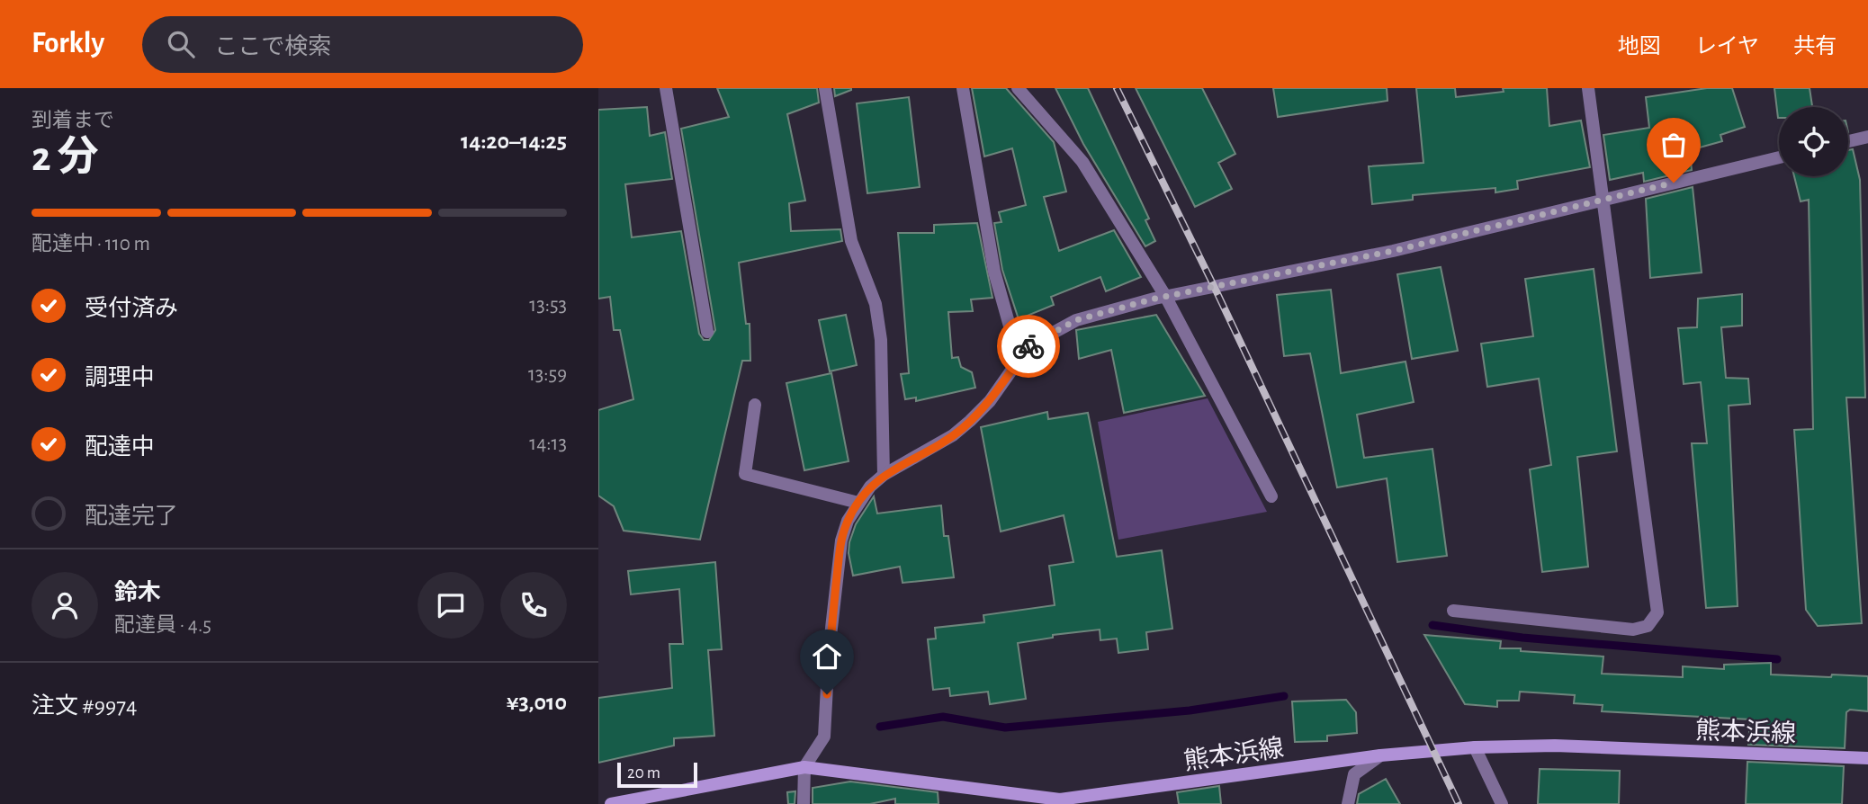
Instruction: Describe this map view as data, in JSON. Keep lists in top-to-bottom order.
{
  "streets": {
    "main road": ["熊本浜線"]
  },
  "scale_bar": "20 m",
  "page": {
    "header": "Forkly",
    "search": "ここで検索",
    "nav": ["地図", "レイヤ", "共有"],
    "heading": ["2 分", "到着まで", "14:20–14:25"],
    "panel": [
      "鈴木",
      "配達員 · 4.5",
      "注文 #9974",
      "¥3,010"
    ],
    "bar": "配達中 · 110 m",
    "list": [
      ["受付済み", "13:53"],
      ["調理中", "13:59"],
      ["配達中", "14:13"],
      "配達完了"
    ],
    "scale": "20 m"
  }
}
